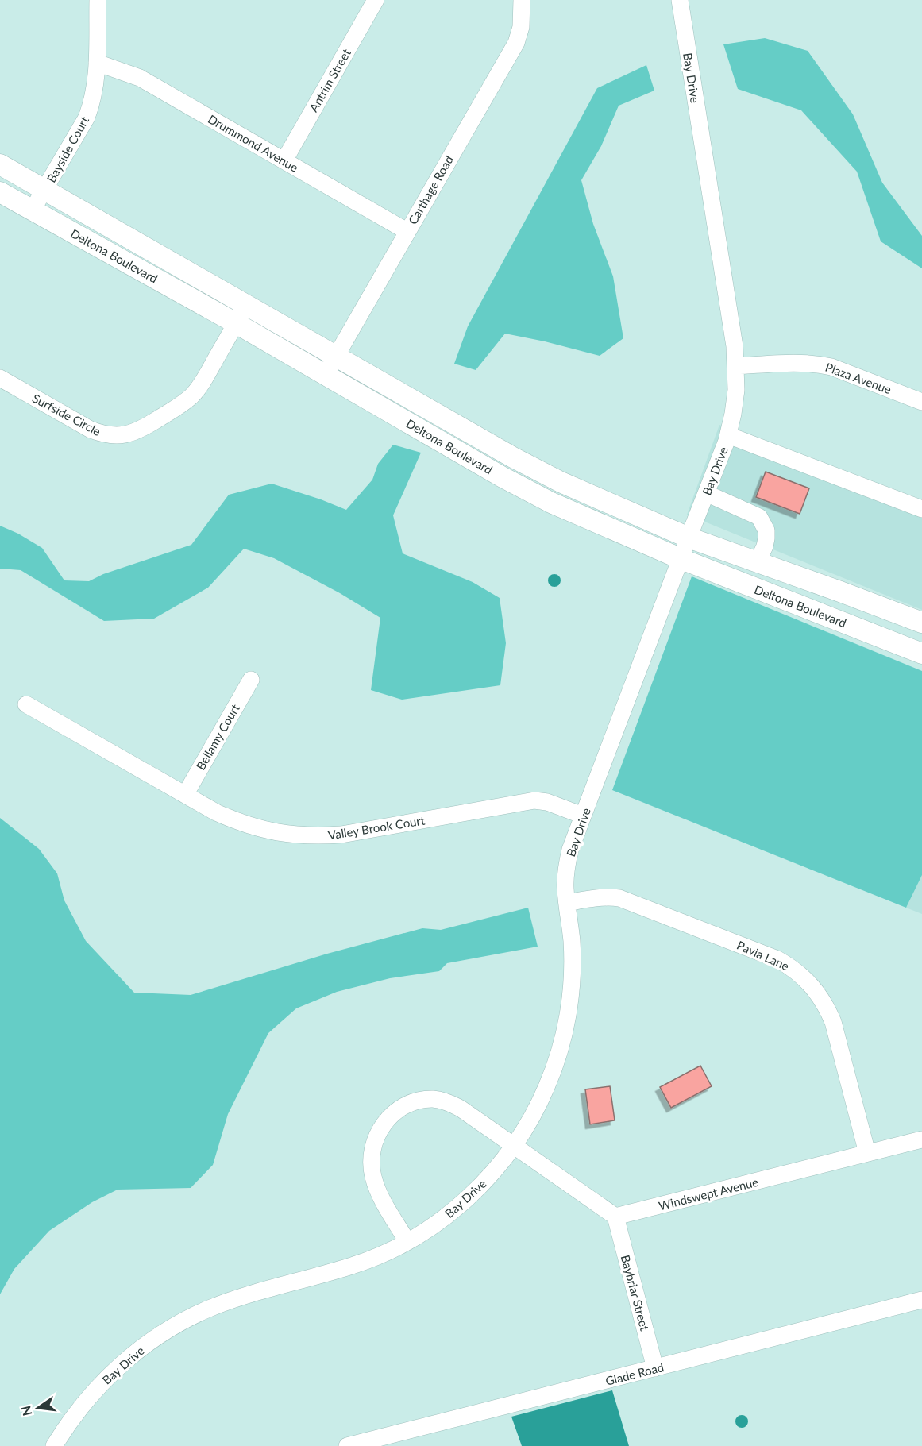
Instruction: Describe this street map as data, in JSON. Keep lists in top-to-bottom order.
{
  "streets": {
    "main road": ["Deltona Boulevard"],
    "street": [
      "Bay Drive",
      "Antrim Street",
      "Drummond Avenue",
      "Bayside Court",
      "Carthage Road",
      "Plaza Avenue",
      "Surfside Circle",
      "Bellamy Court",
      "Valley Brook Court",
      "Pavia Lane",
      "Windswept Avenue",
      "Baybriar Street",
      "Glade Road"
    ]
  },
  "crossings": [
    ["Bay Drive", "Deltona Boulevard"],
    ["Bay Drive", "Plaza Avenue"],
    ["Bay Drive", "Valley Brook Court"],
    ["Bay Drive", "Pavia Lane"],
    ["Antrim Street", "Drummond Avenue"],
    ["Drummond Avenue", "Bayside Court"],
    ["Drummond Avenue", "Carthage Road"],
    ["Bayside Court", "Deltona Boulevard"],
    ["Carthage Road", "Deltona Boulevard"],
    ["Deltona Boulevard", "Surfside Circle"],
    ["Bellamy Court", "Valley Brook Court"],
    ["Pavia Lane", "Windswept Avenue"],
    ["Windswept Avenue", "Baybriar Street"],
    ["Baybriar Street", "Glade Road"]
  ],
  "north": "left"
}
